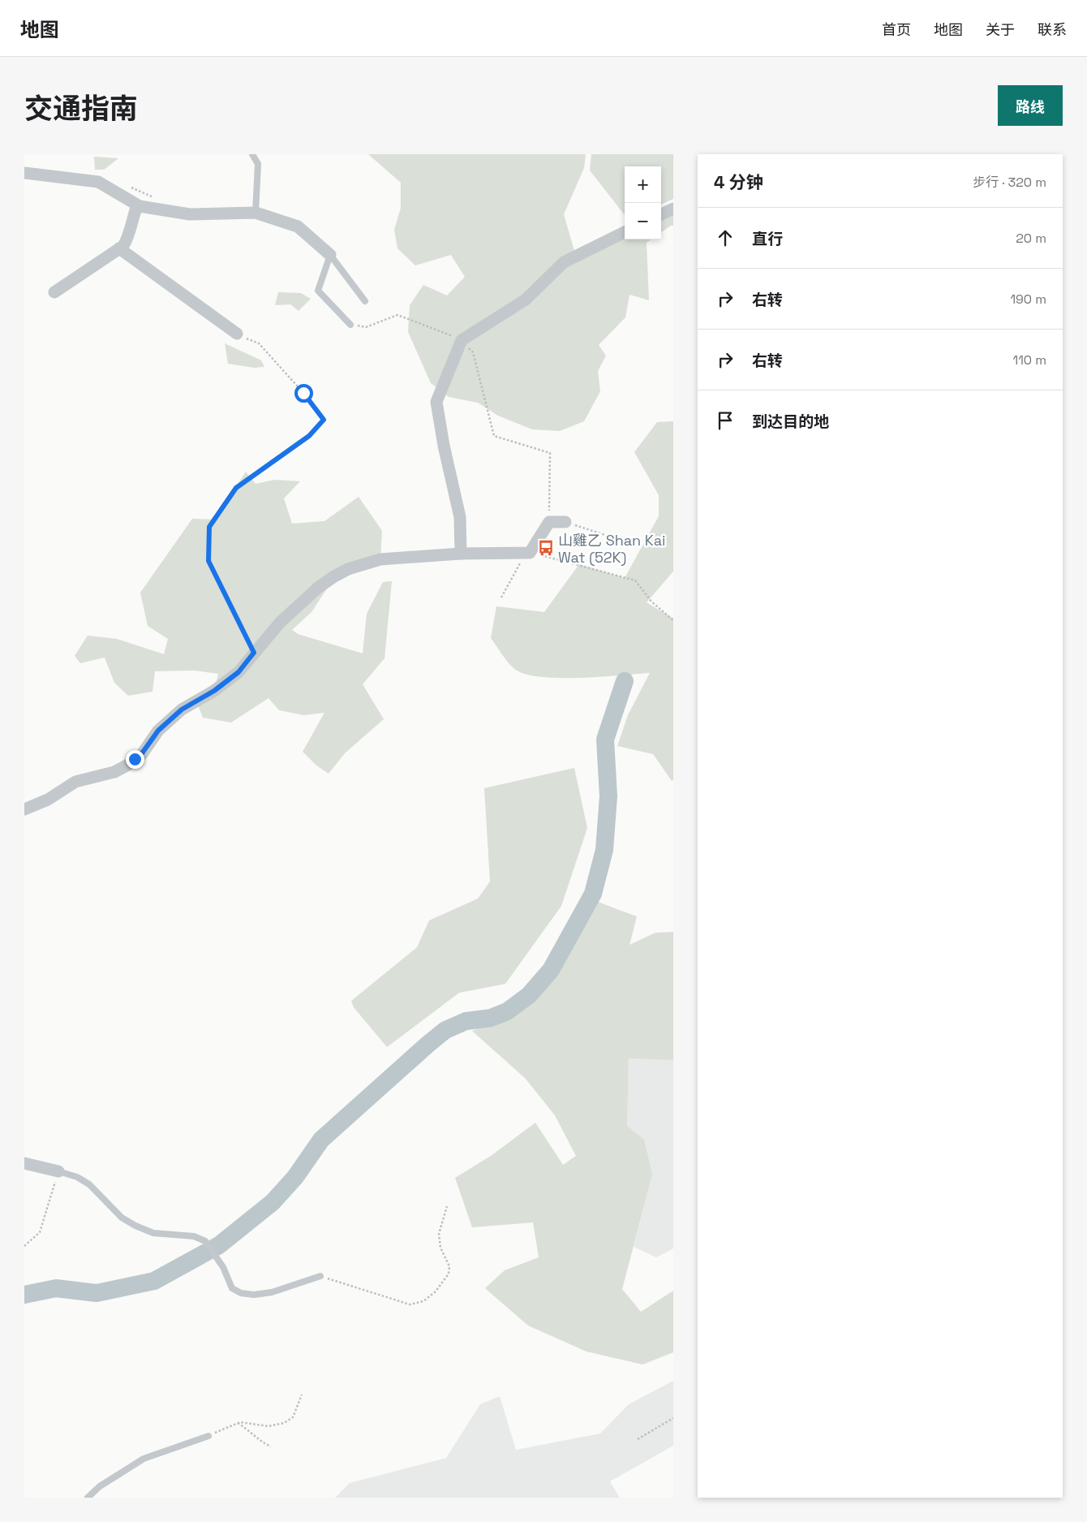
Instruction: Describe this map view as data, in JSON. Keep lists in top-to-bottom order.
{
  "places": {
    "bus stop": ["山雞乙 Shan Kai Wat (52K)"]
  },
  "page": {
    "header": "地图",
    "nav": [
      "首页",
      "地图",
      "关于",
      "联系"
    ],
    "title": "交通指南",
    "buttons": "路线",
    "heading": ["4 分钟", "步行 · 320 m"],
    "map_buttons": ["+", "−"],
    "list": [
      ["直行", "20 m"],
      ["右转", "190 m"],
      ["右转", "110 m"],
      "到达目的地"
    ]
  }
}
